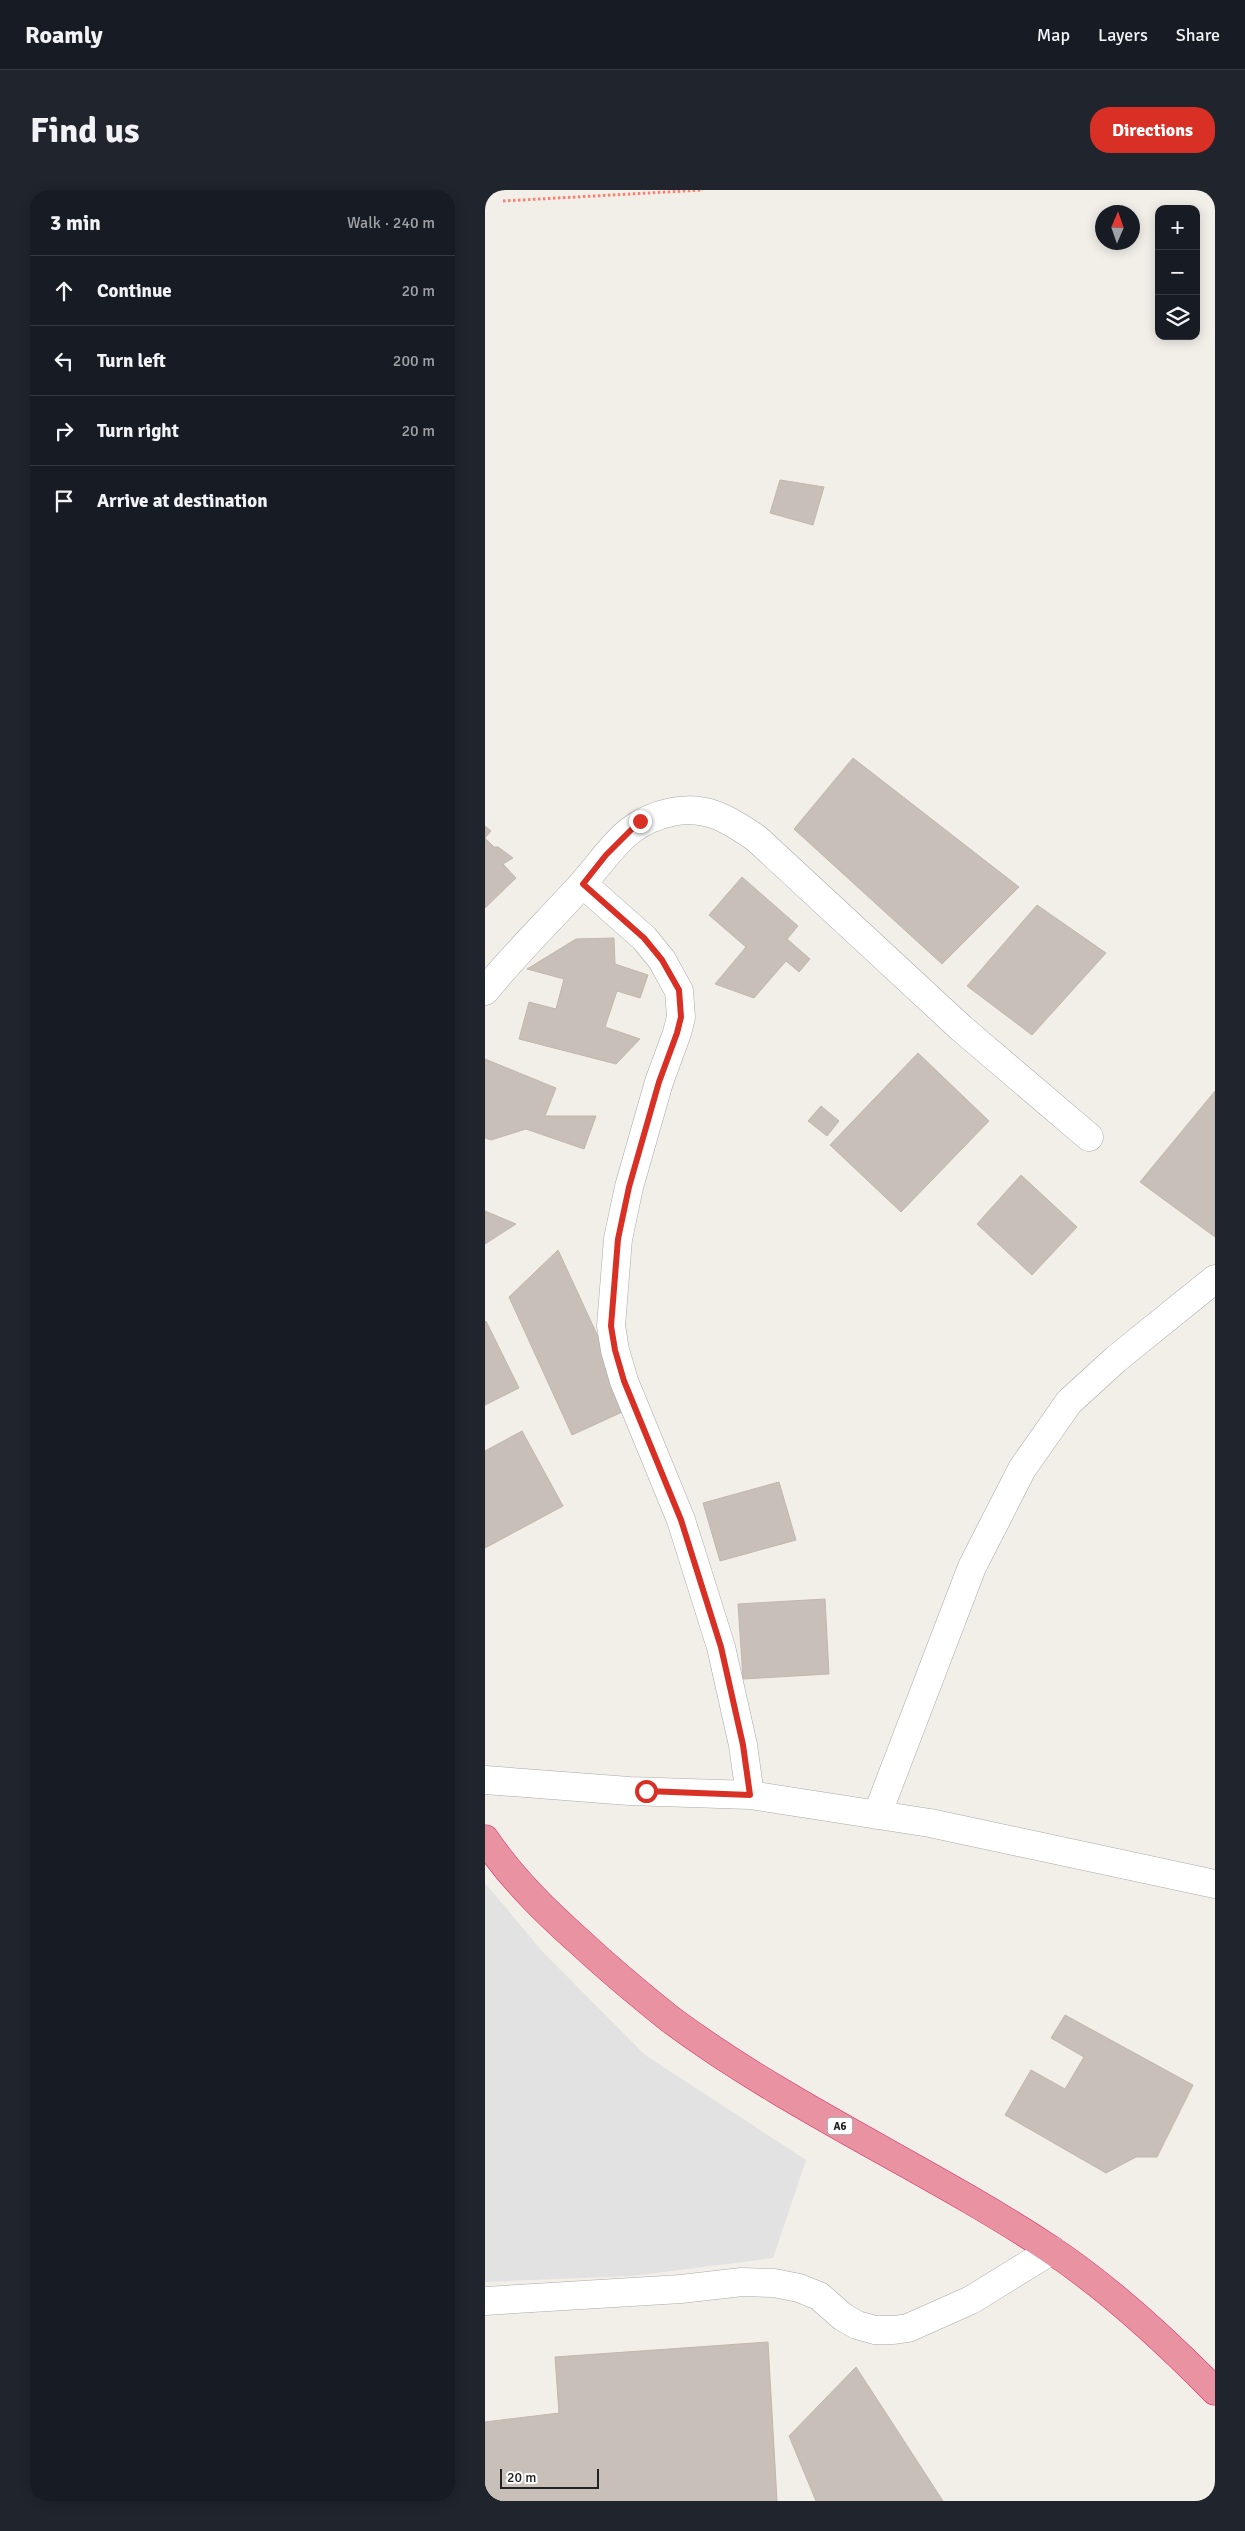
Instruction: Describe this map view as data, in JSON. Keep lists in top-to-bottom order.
{
  "streets": {
    "highway": ["A6"]
  },
  "scale_bar": "20 m",
  "north": "top",
  "page": {
    "header": "Roamly",
    "nav": ["Map", "Layers", "Share"],
    "buttons": "Directions",
    "title": "Find us",
    "heading": ["3 min", "Walk · 240 m"],
    "map_buttons": ["+", "−"],
    "list": [
      ["Continue", "20 m"],
      ["Turn left", "200 m"],
      ["Turn right", "20 m"],
      "Arrive at destination"
    ],
    "scale": "20 m"
  }
}
